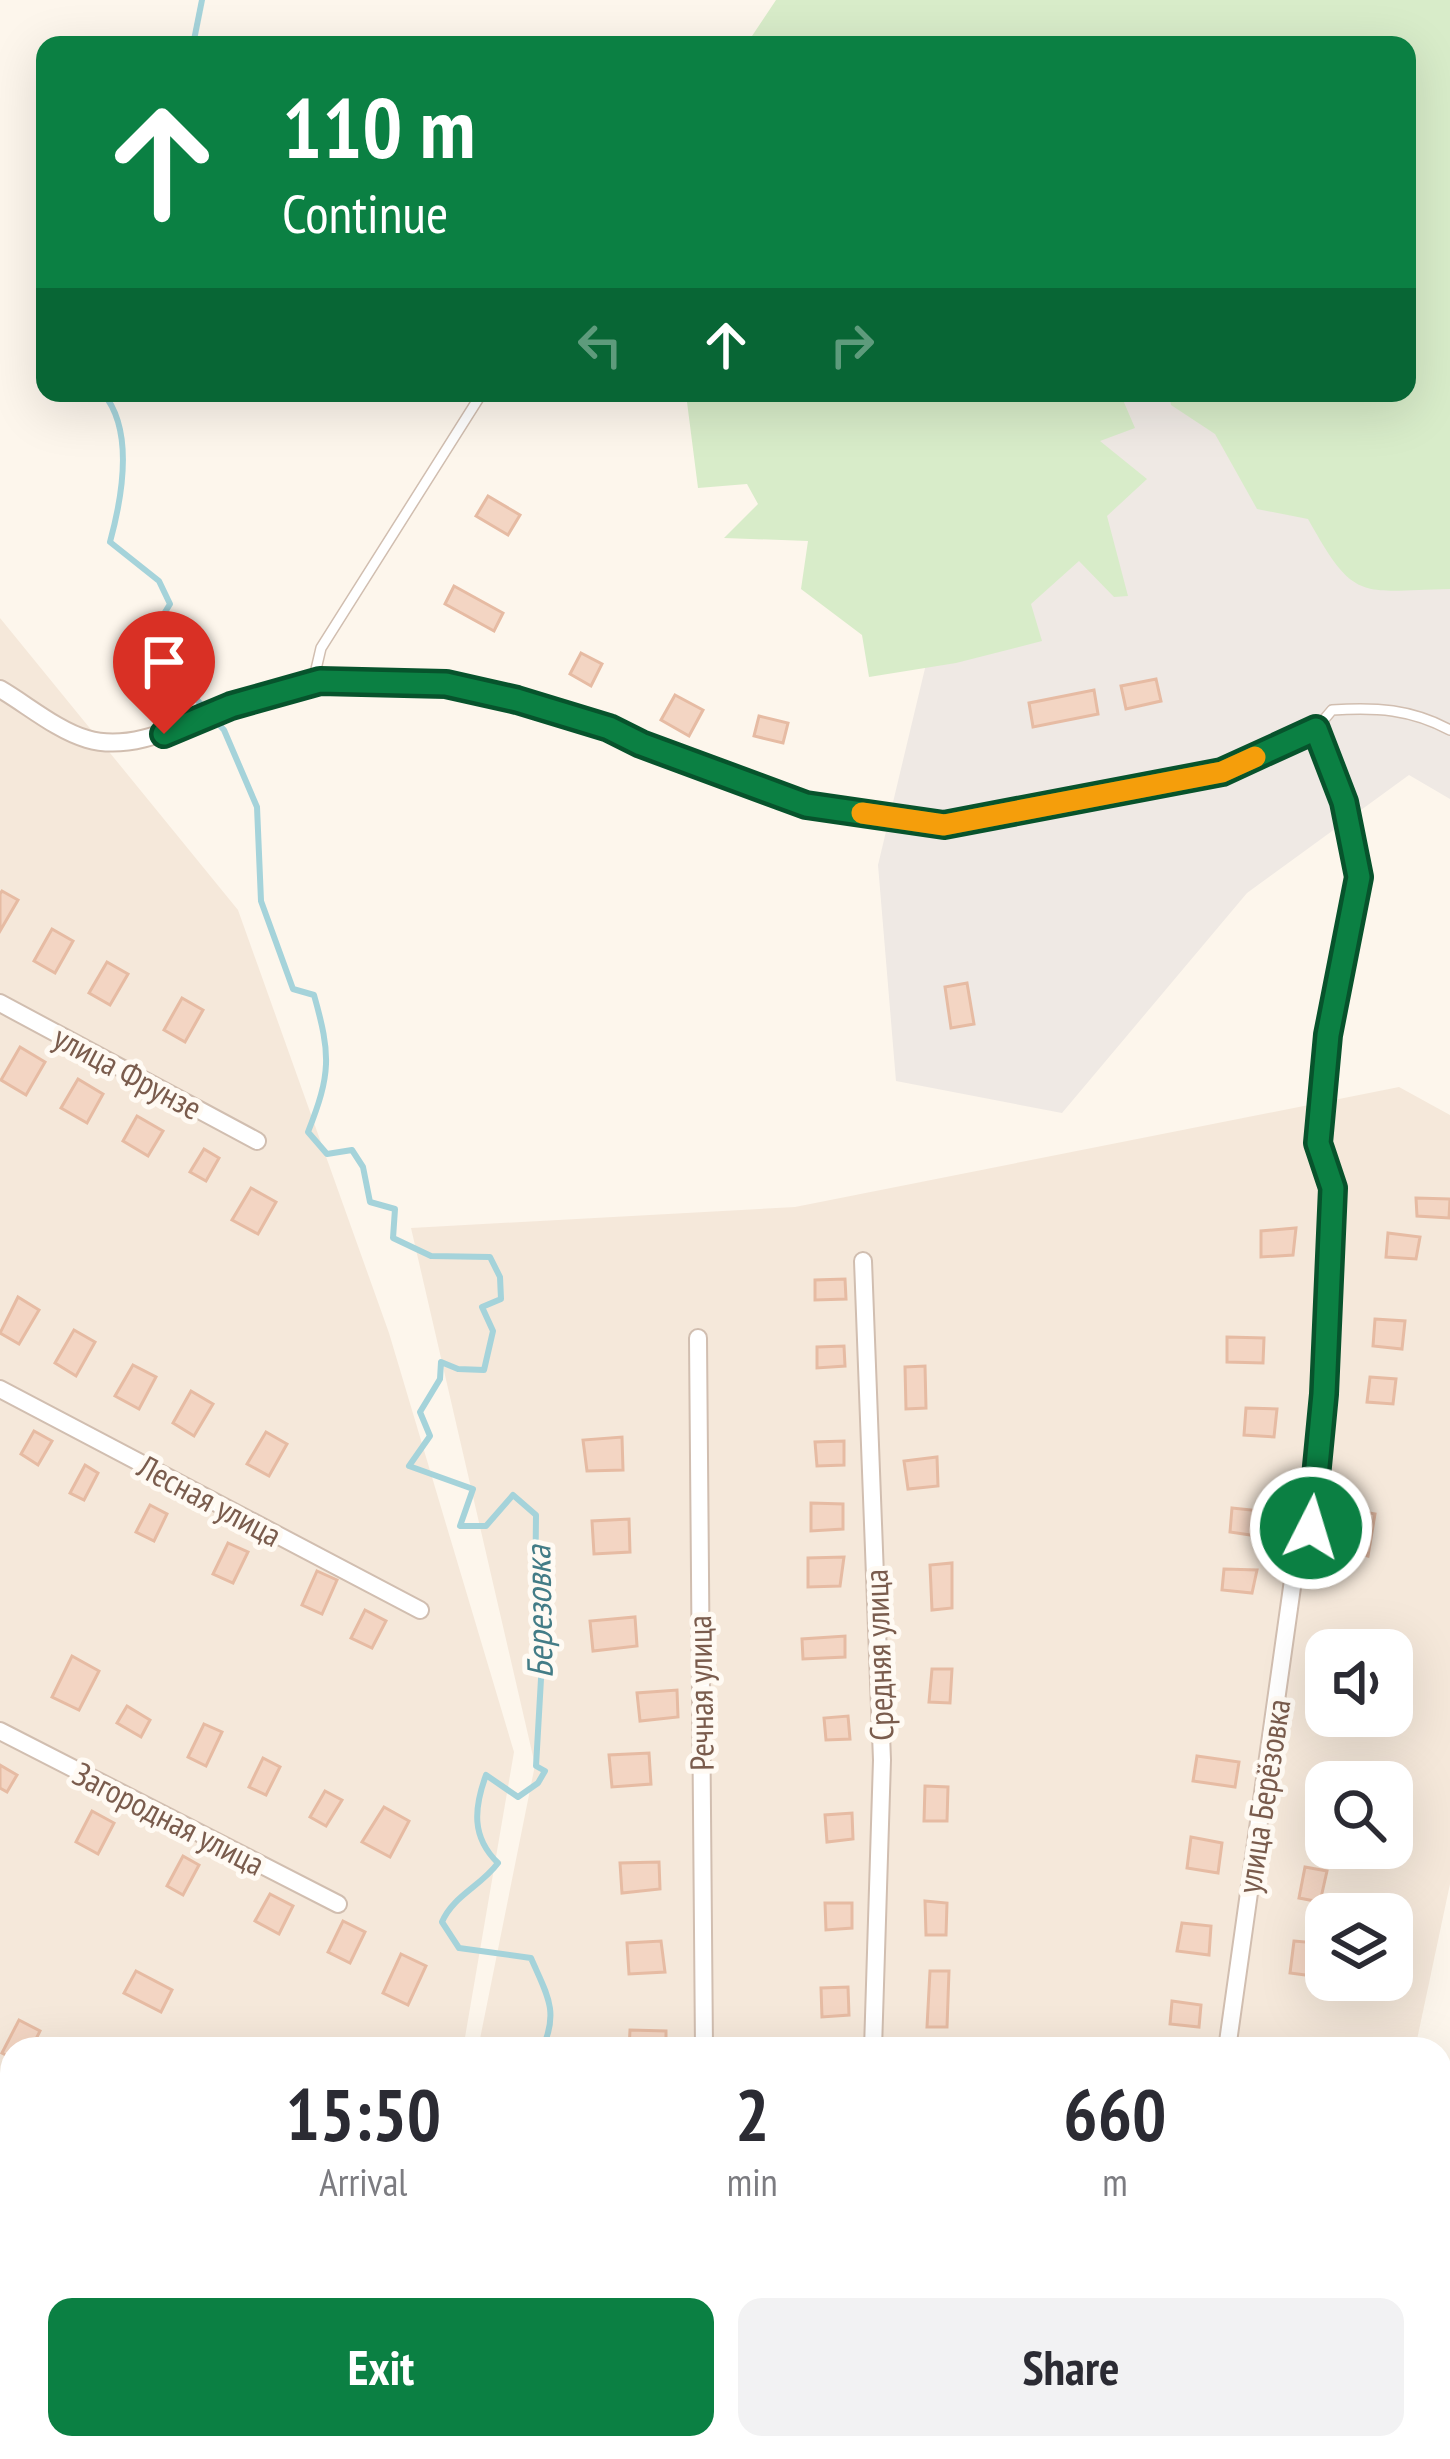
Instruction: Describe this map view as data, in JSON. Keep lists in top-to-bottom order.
{
  "streets": {
    "street": [
      "улица Фрунзе",
      "Лесная улица",
      "Средняя улица",
      "Речная улица",
      "улица Берёзовка",
      "Загородная улица"
    ]
  },
  "water": ["Березовка"],
  "page": {
    "turn": ["110 m", "Continue"],
    "eta": [
      "15:50",
      "Arrival",
      "2",
      "min",
      "660",
      "m"
    ],
    "buttons": ["Exit", "Share"]
  }
}
